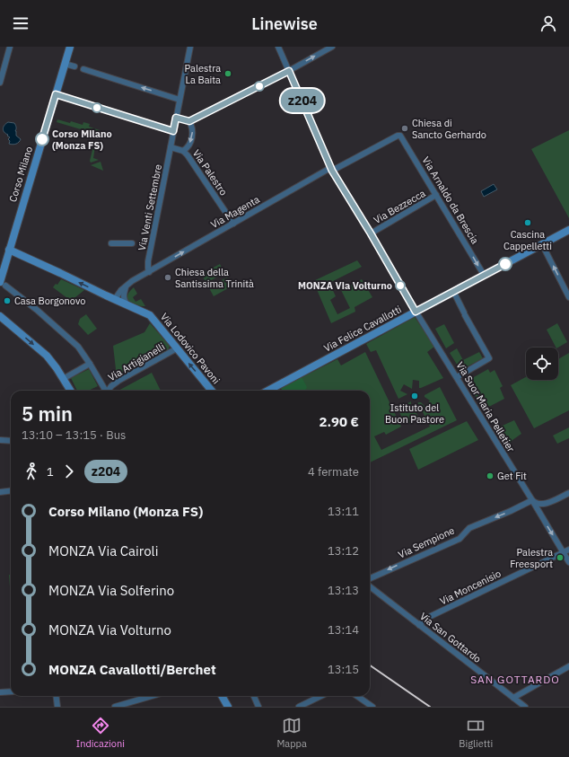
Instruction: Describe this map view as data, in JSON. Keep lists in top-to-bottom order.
{
  "streets": {
    "street": [
      "Via Palestro",
      "Corso Milano",
      "Via Arnaldo da Brescia",
      "Via Bezzecca",
      "Via Venti Settembre",
      "Via Magenta",
      "Via Felice Cavallotti",
      "Via Lodovico Pavoni",
      "Via Artigianelli",
      "Via Suor Maria Pelletier",
      "Via Sempione",
      "Via Moncenisio",
      "Via San Gottardo"
    ]
  },
  "crossings": [
    ["Via Palestro", "Via Magenta"],
    ["Via Arnaldo da Brescia", "Via Bezzecca"],
    ["Via Arnaldo da Brescia", "Via Magenta"],
    ["Via Arnaldo da Brescia", "Via Felice Cavallotti"],
    ["Via Bezzecca", "Via Suor Maria Pelletier"],
    ["Via Venti Settembre", "Via Magenta"],
    ["Via Magenta", "Via Suor Maria Pelletier"],
    ["Via Felice Cavallotti", "Via Suor Maria Pelletier"],
    ["Via Lodovico Pavoni", "Via Artigianelli"],
    ["Via Suor Maria Pelletier", "Via Sempione"],
    ["Via Suor Maria Pelletier", "Via Moncenisio"],
    ["Via Moncenisio", "Via San Gottardo"]
  ],
  "one_way": ["Via Arnaldo da Brescia", "Via Lodovico Pavoni", "Via Sempione"],
  "districts": ["SAN GOTTARDO"],
  "places": [
    "Palestra La Baita",
    "Chiesa di Sancto Gerhardo",
    "Corso Milano (Monza FS)",
    "Cascina Cappelletti",
    "Chiesa della Santissima Trinità",
    "MONZA Via Volturno",
    "Casa Borgonovo",
    "Istituto del Buon Pastore",
    "Get Fit",
    "Palestra Freesport"
  ],
  "lines": ["bus line z204"],
  "page": {
    "header": "Linewise",
    "on_map": "z204",
    "heading": ["5 min", "13:10 – 13:15 · Bus", "2.90 €"],
    "legs": ["1", "z204", "4 fermate"],
    "list": [
      {
        "name": "Corso Milano (Monza FS)",
        "value": "13:11"
      },
      {
        "name": "MONZA Via Cairoli",
        "value": "13:12"
      },
      {
        "name": "MONZA Via Solferino",
        "value": "13:13"
      },
      {
        "name": "MONZA Via Volturno",
        "value": "13:14"
      },
      {
        "name": "MONZA Cavallotti/Berchet",
        "value": "13:15"
      }
    ],
    "tabs": ["Indicazioni", "Mappa", "Biglietti"]
  }
}
